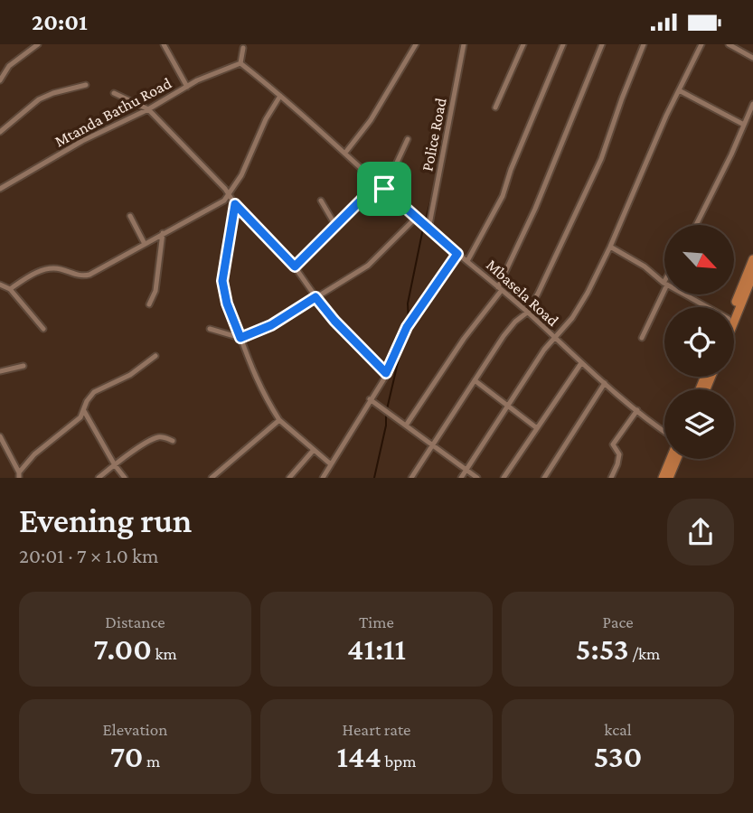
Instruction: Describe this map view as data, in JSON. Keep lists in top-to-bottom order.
{
  "streets": {
    "street": ["Mtanda Bathu Road", "Police Road", "Mbasela Road"]
  },
  "crossings": [
    ["Mtanda Bathu Road", "Mbasela Road"],
    ["Police Road", "Mbasela Road"]
  ],
  "north": "bottom right",
  "page": {
    "status": "20:01",
    "heading": ["Evening run", "20:01 · 7 × 1.0 km"],
    "stats": [
      ["Distance", "7.00 km"],
      ["Time", "41:11"],
      ["Pace", "5:53 /km"],
      ["Elevation", "70 m"],
      ["Heart rate", "144 bpm"],
      ["kcal", "530"]
    ]
  }
}
